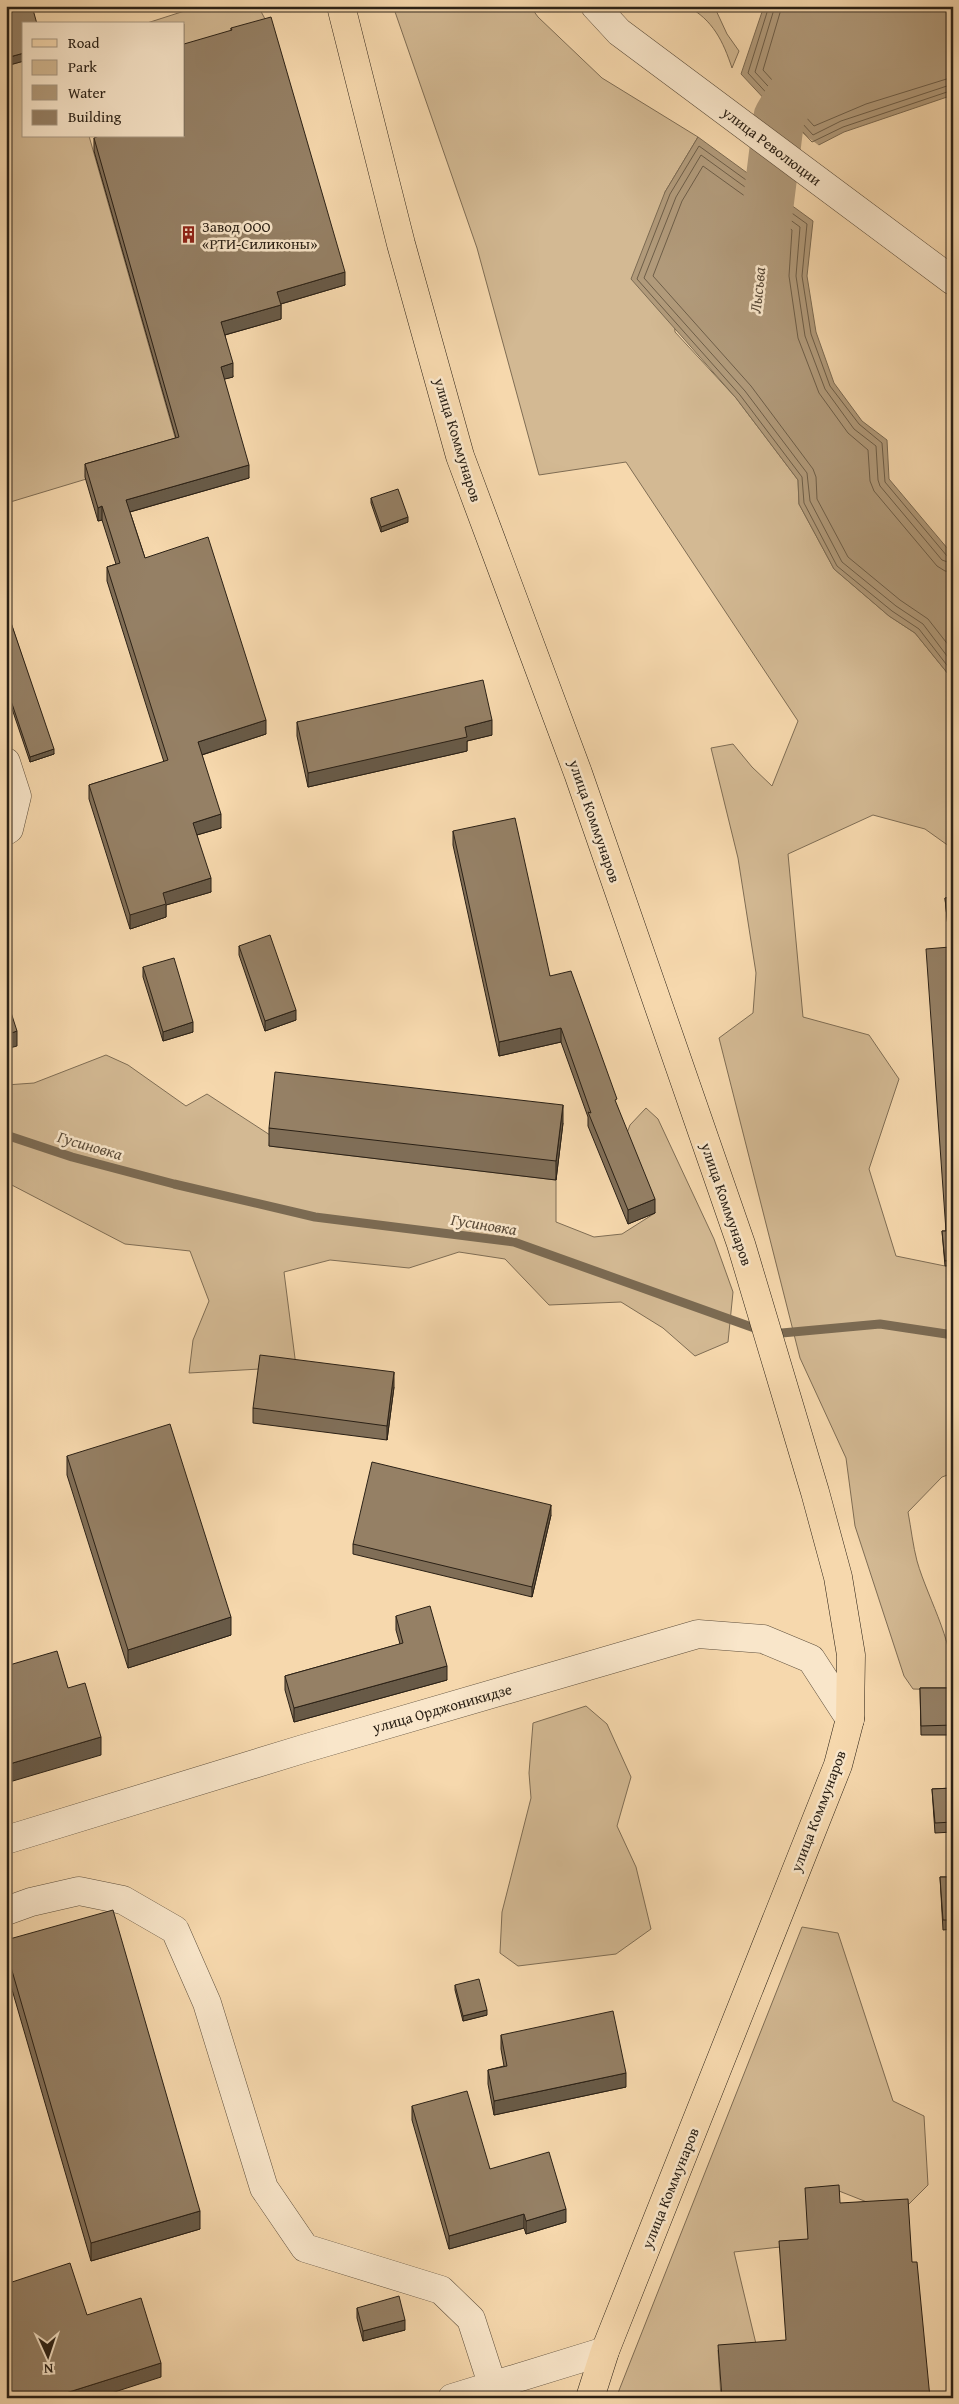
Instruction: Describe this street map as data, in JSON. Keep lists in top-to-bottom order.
{
  "streets": {
    "main road": ["улица Коммунаров"],
    "street": ["улица Революции", "улица Орджоникидзе"]
  },
  "crossings": [
    ["улица Коммунаров", "улица Орджоникидзе"]
  ],
  "water": ["Лысьва", "Гусиновка"],
  "places": {
    "building": ["Завод ООО «РТИ-Силиконы»"]
  },
  "legend": [
    "Road",
    "Park",
    "Water",
    "Building"
  ],
  "north": "bottom"
}
